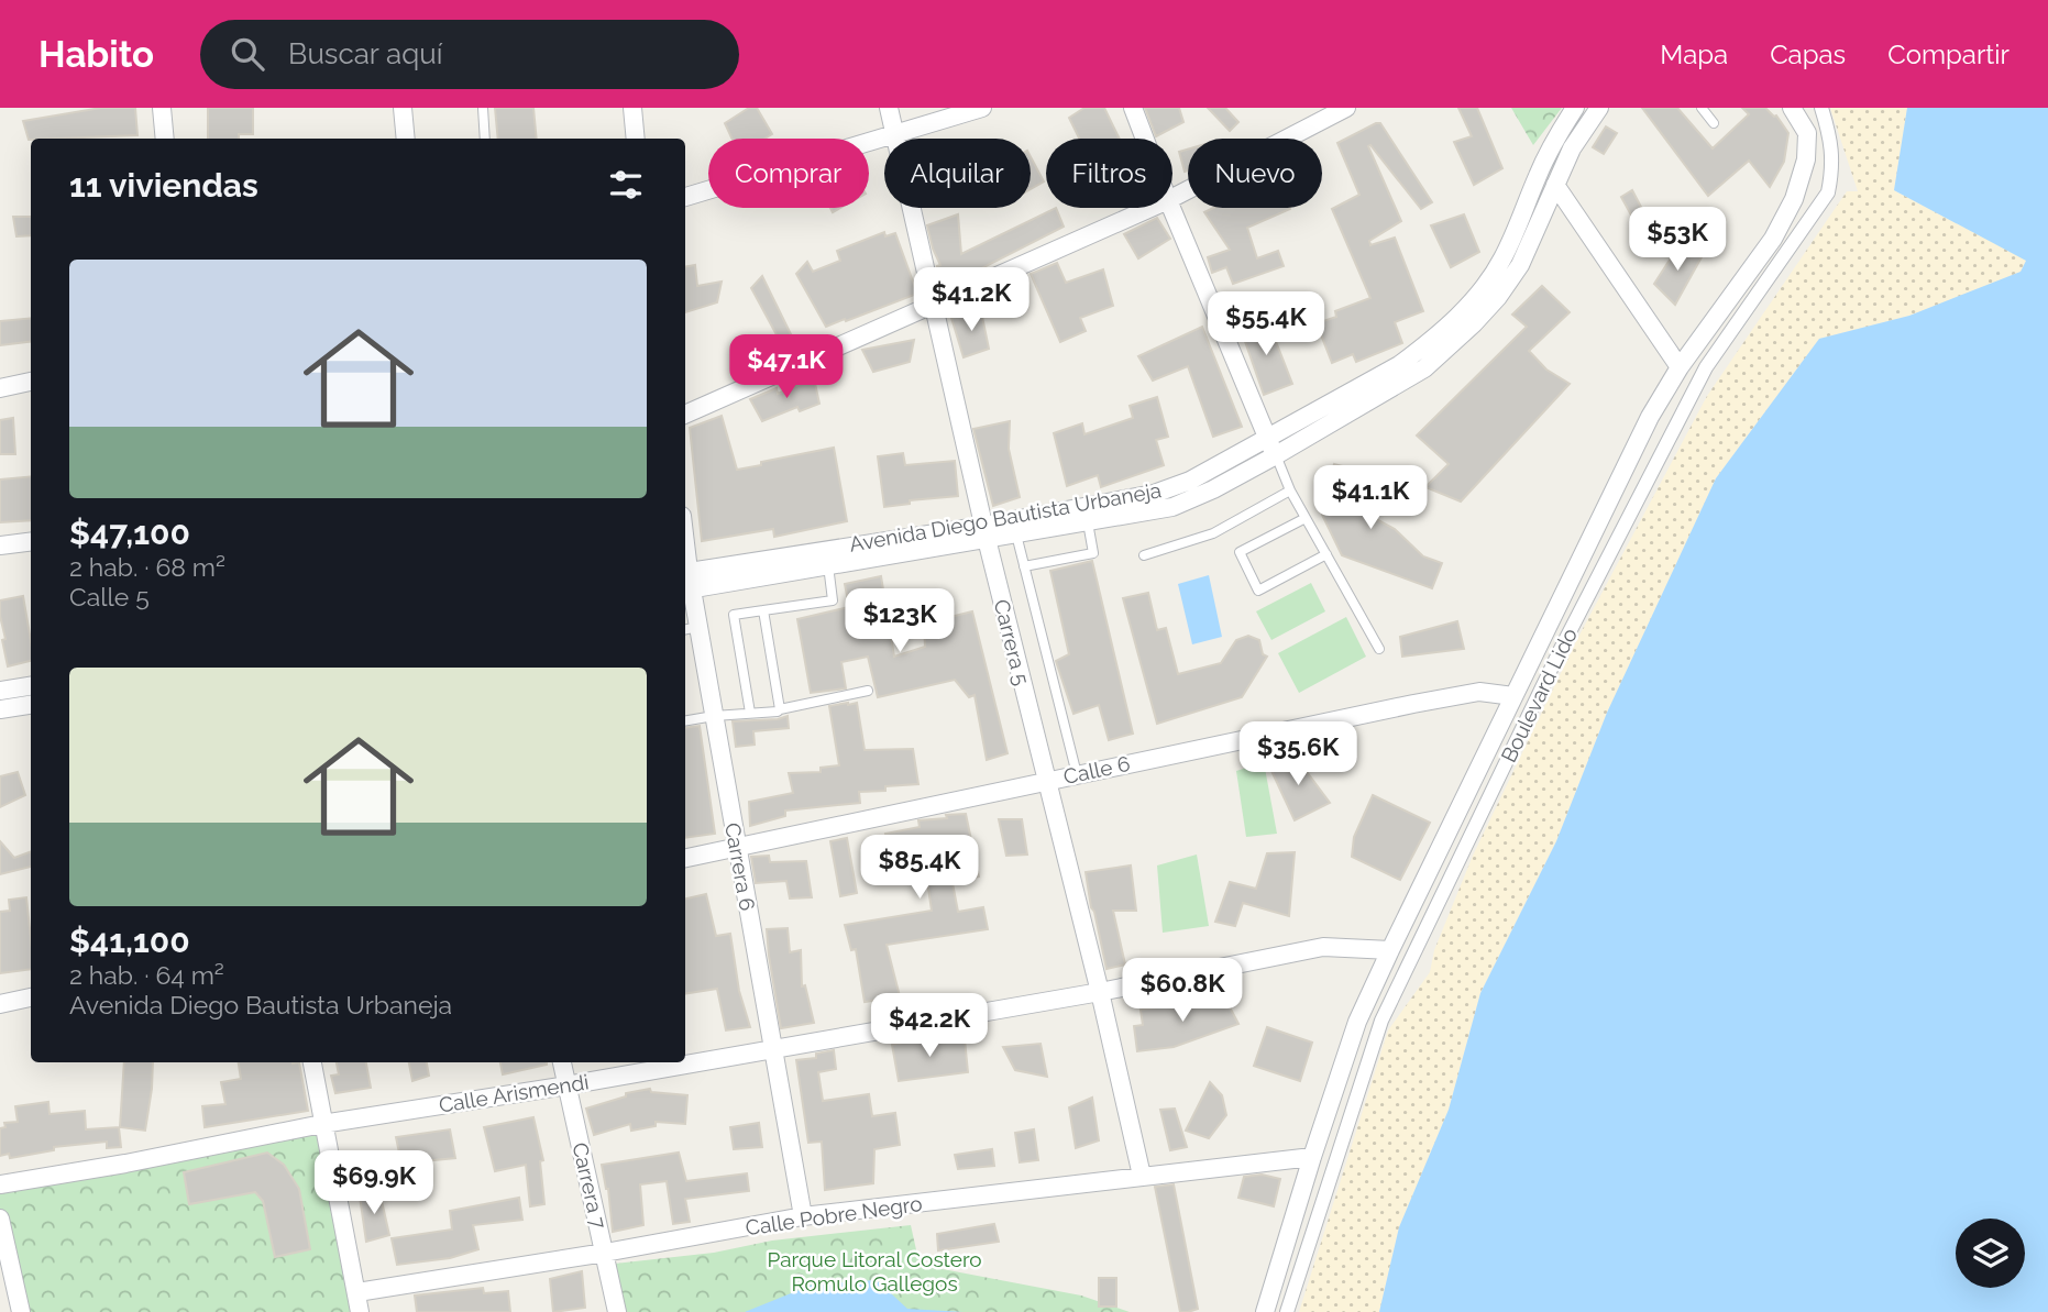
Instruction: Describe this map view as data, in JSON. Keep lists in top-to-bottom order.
{
  "streets": {
    "street": [
      "Avenida Diego Bautista Urbaneja",
      "Carrera 5",
      "Boulevard Lido",
      "Calle 6",
      "Carrera 6",
      "Calle Arismendi",
      "Carrera 7",
      "Calle Pobre Negro"
    ]
  },
  "crossings": [
    ["Avenida Diego Bautista Urbaneja", "Carrera 5"],
    ["Avenida Diego Bautista Urbaneja", "Carrera 6"],
    ["Carrera 5", "Calle 6"],
    ["Carrera 5", "Calle Arismendi"],
    ["Carrera 5", "Calle Pobre Negro"],
    ["Boulevard Lido", "Calle 6"],
    ["Boulevard Lido", "Calle Arismendi"],
    ["Boulevard Lido", "Calle Pobre Negro"],
    ["Calle 6", "Carrera 6"],
    ["Carrera 6", "Calle Arismendi"],
    ["Carrera 6", "Calle Pobre Negro"],
    ["Calle Arismendi", "Carrera 7"],
    ["Carrera 7", "Calle Pobre Negro"]
  ],
  "parks": ["Parque Litoral Costero Romulo Gallegos"],
  "page": {
    "header": "Habito",
    "search": "Buscar aquí",
    "nav": ["Mapa", "Capas", "Compartir"],
    "chip": [
      "Comprar",
      "Alquilar",
      "Filtros",
      "Nuevo"
    ],
    "heading": "11 viviendas",
    "price": [
      "$53K",
      "$41.2K",
      "$55.4K",
      "$47.1K",
      "$41.1K",
      "$123K",
      "$35.6K",
      "$85.4K",
      "$60.8K",
      "$42.2K",
      "$69.9K"
    ],
    "list": [
      {
        "name": "$47,100",
        "note": "2 hab. · 68 m² · Calle 5"
      },
      {
        "name": "$41,100",
        "note": "2 hab. · 64 m² · Avenida Diego Bautista Urbaneja"
      }
    ]
  }
}
